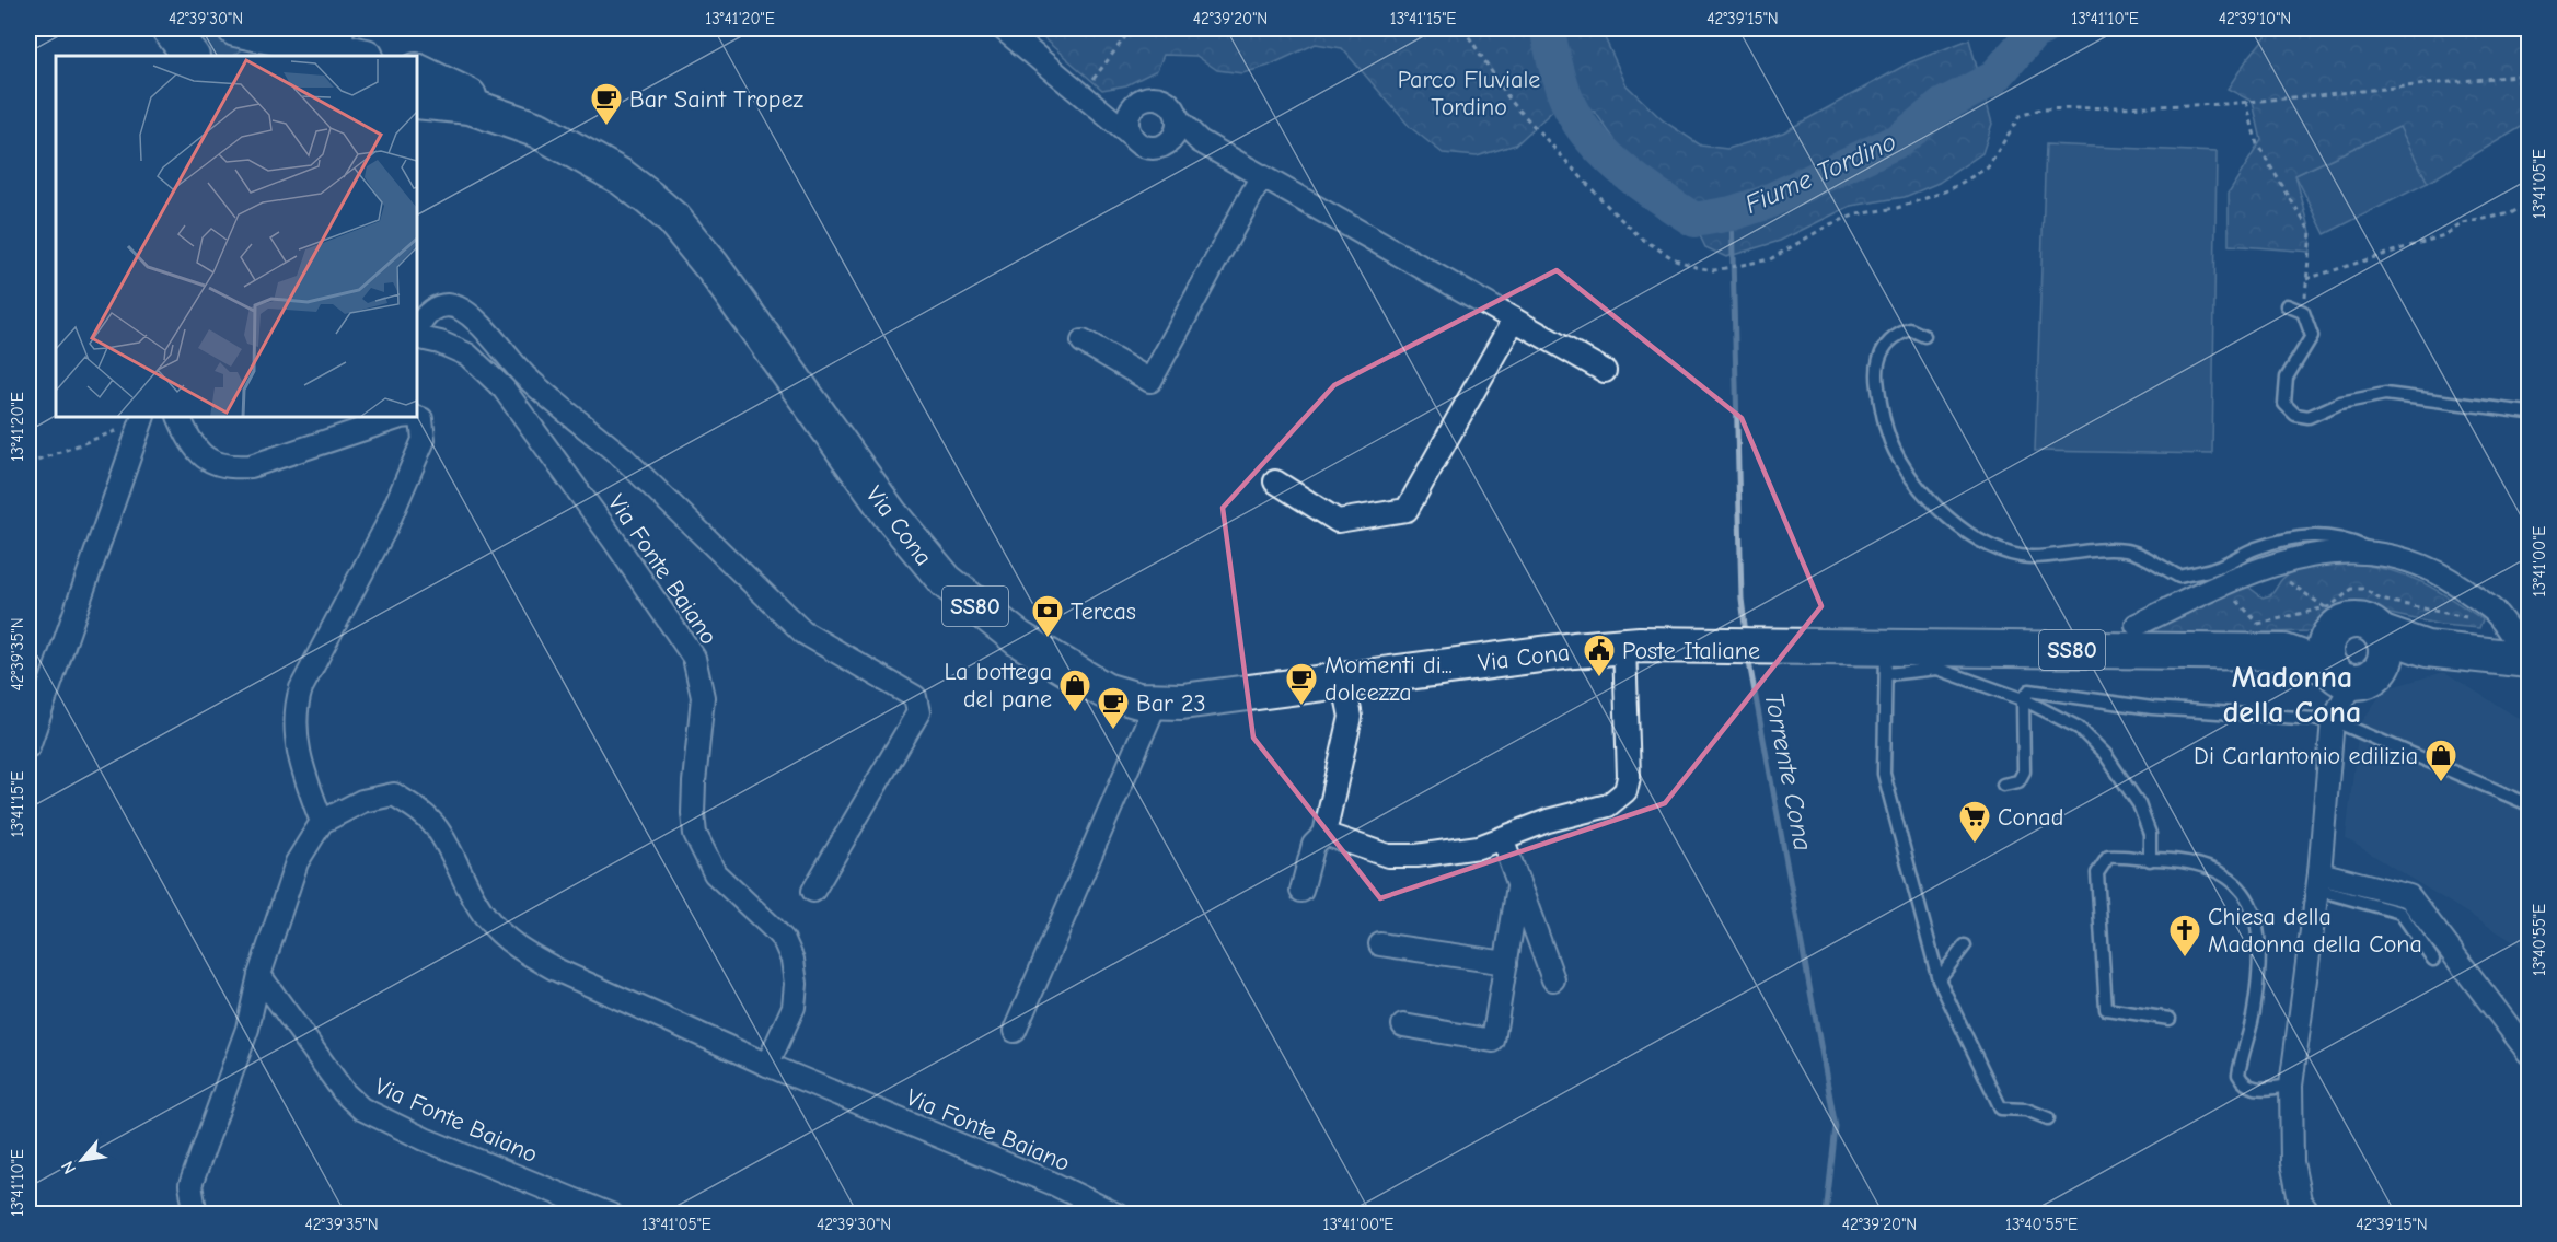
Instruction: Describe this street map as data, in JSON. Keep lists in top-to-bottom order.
{
  "streets": {
    "main road": ["Via Cona", "SS80"],
    "street": ["Via Fonte Baiano"]
  },
  "districts": ["Madonna della Cona"],
  "water": ["Fiume Tordino", "Torrente Cona"],
  "parks": ["Parco Fluviale Tordino"],
  "places": {
    "cafe": ["Bar Saint Tropez", "Momenti di... dolcezza", "Bar 23"],
    "bank": ["Tercas"],
    "public building": ["Poste Italiane"],
    "shop": ["La bottega del pane", "Di Carlantonio edilizia"],
    "supermarket": ["Conad"],
    "church": ["Chiesa della Madonna della Cona"]
  },
  "north": "bottom left",
  "coordinates": [
    "42°39'30\"N",
    "13°41'20\"E",
    "42°39'20\"N",
    "13°41'15\"E",
    "42°39'15\"N",
    "13°41'10\"E",
    "42°39'10\"N",
    "13°41'05\"E",
    "13°41'00\"E",
    "42°39'35\"N",
    "13°40'55\"E"
  ]
}
